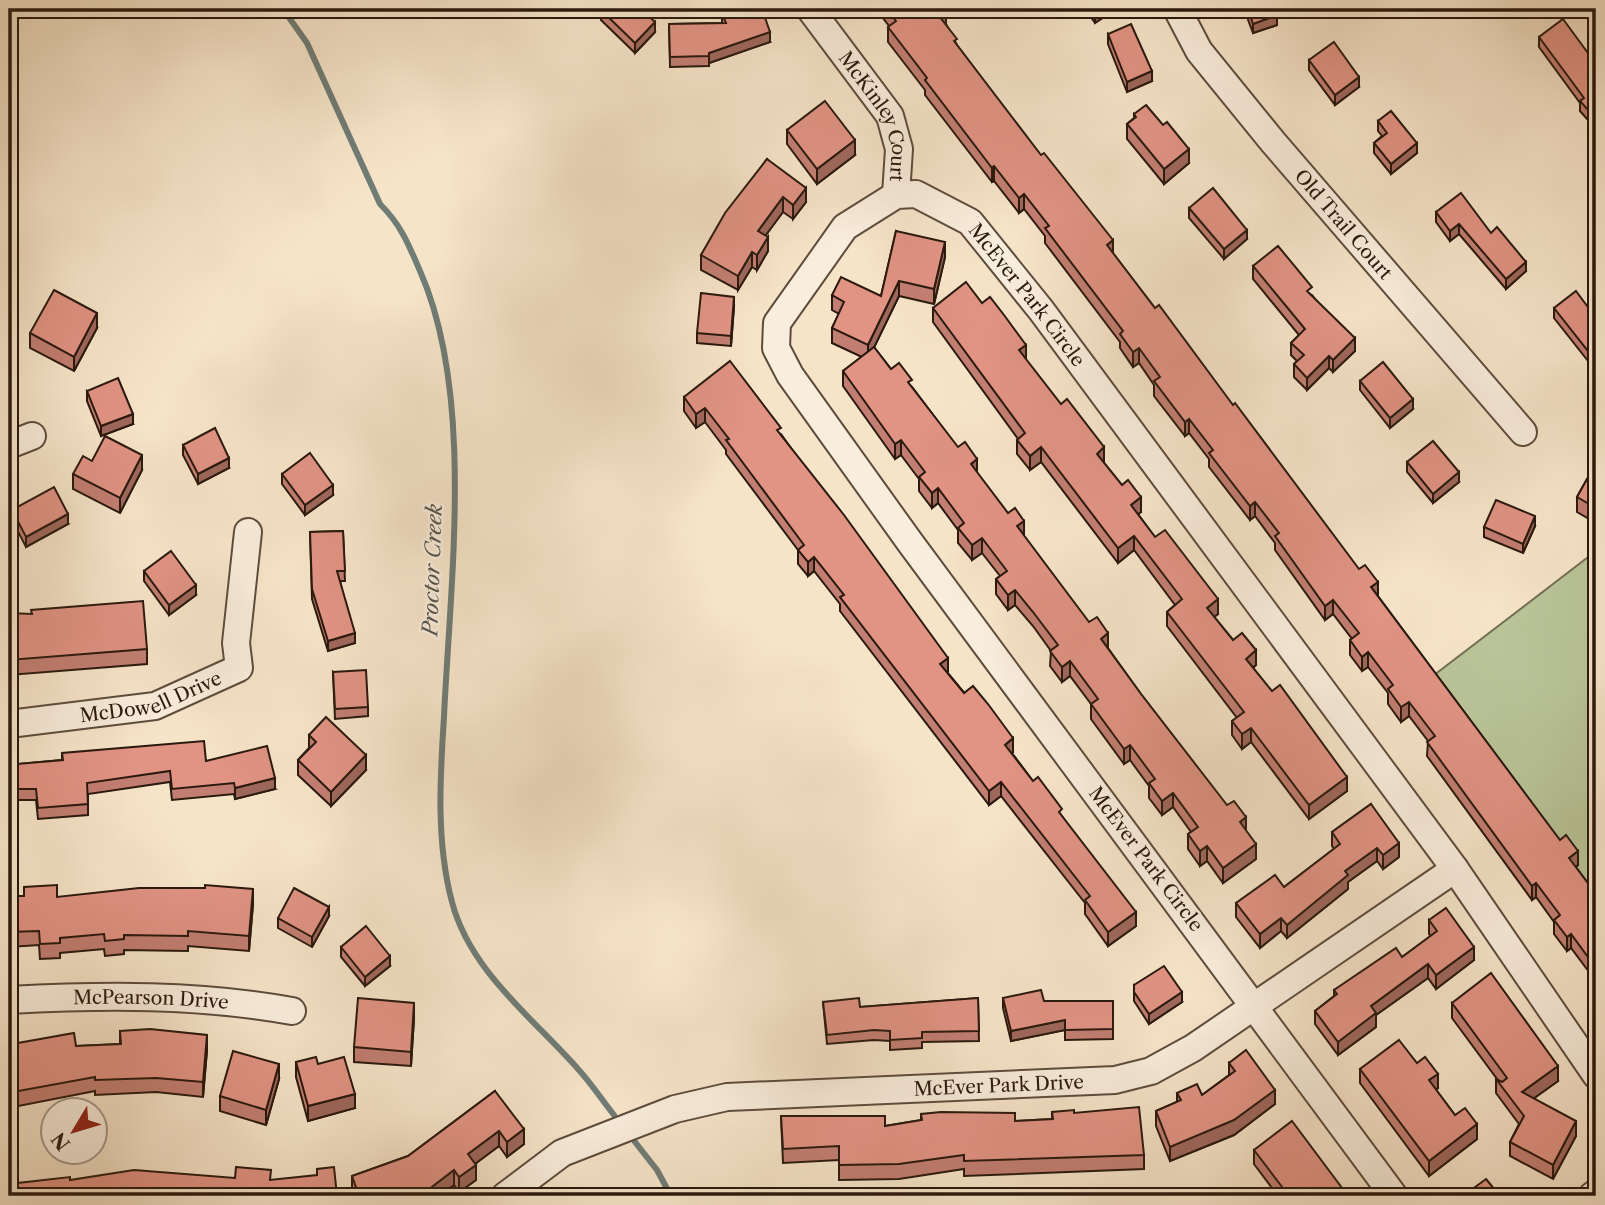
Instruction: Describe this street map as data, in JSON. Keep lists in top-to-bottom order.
{
  "streets": {
    "street": [
      "McKinley Court",
      "Old Trail Court",
      "McEver Park Circle",
      "McDowell Drive",
      "McPearson Drive",
      "McEver Park Drive"
    ]
  },
  "crossings": [
    ["McKinley Court", "McEver Park Circle"],
    ["McEver Park Circle", "McEver Park Drive"]
  ],
  "water": ["Proctor Creek"],
  "north": "bottom left"
}
